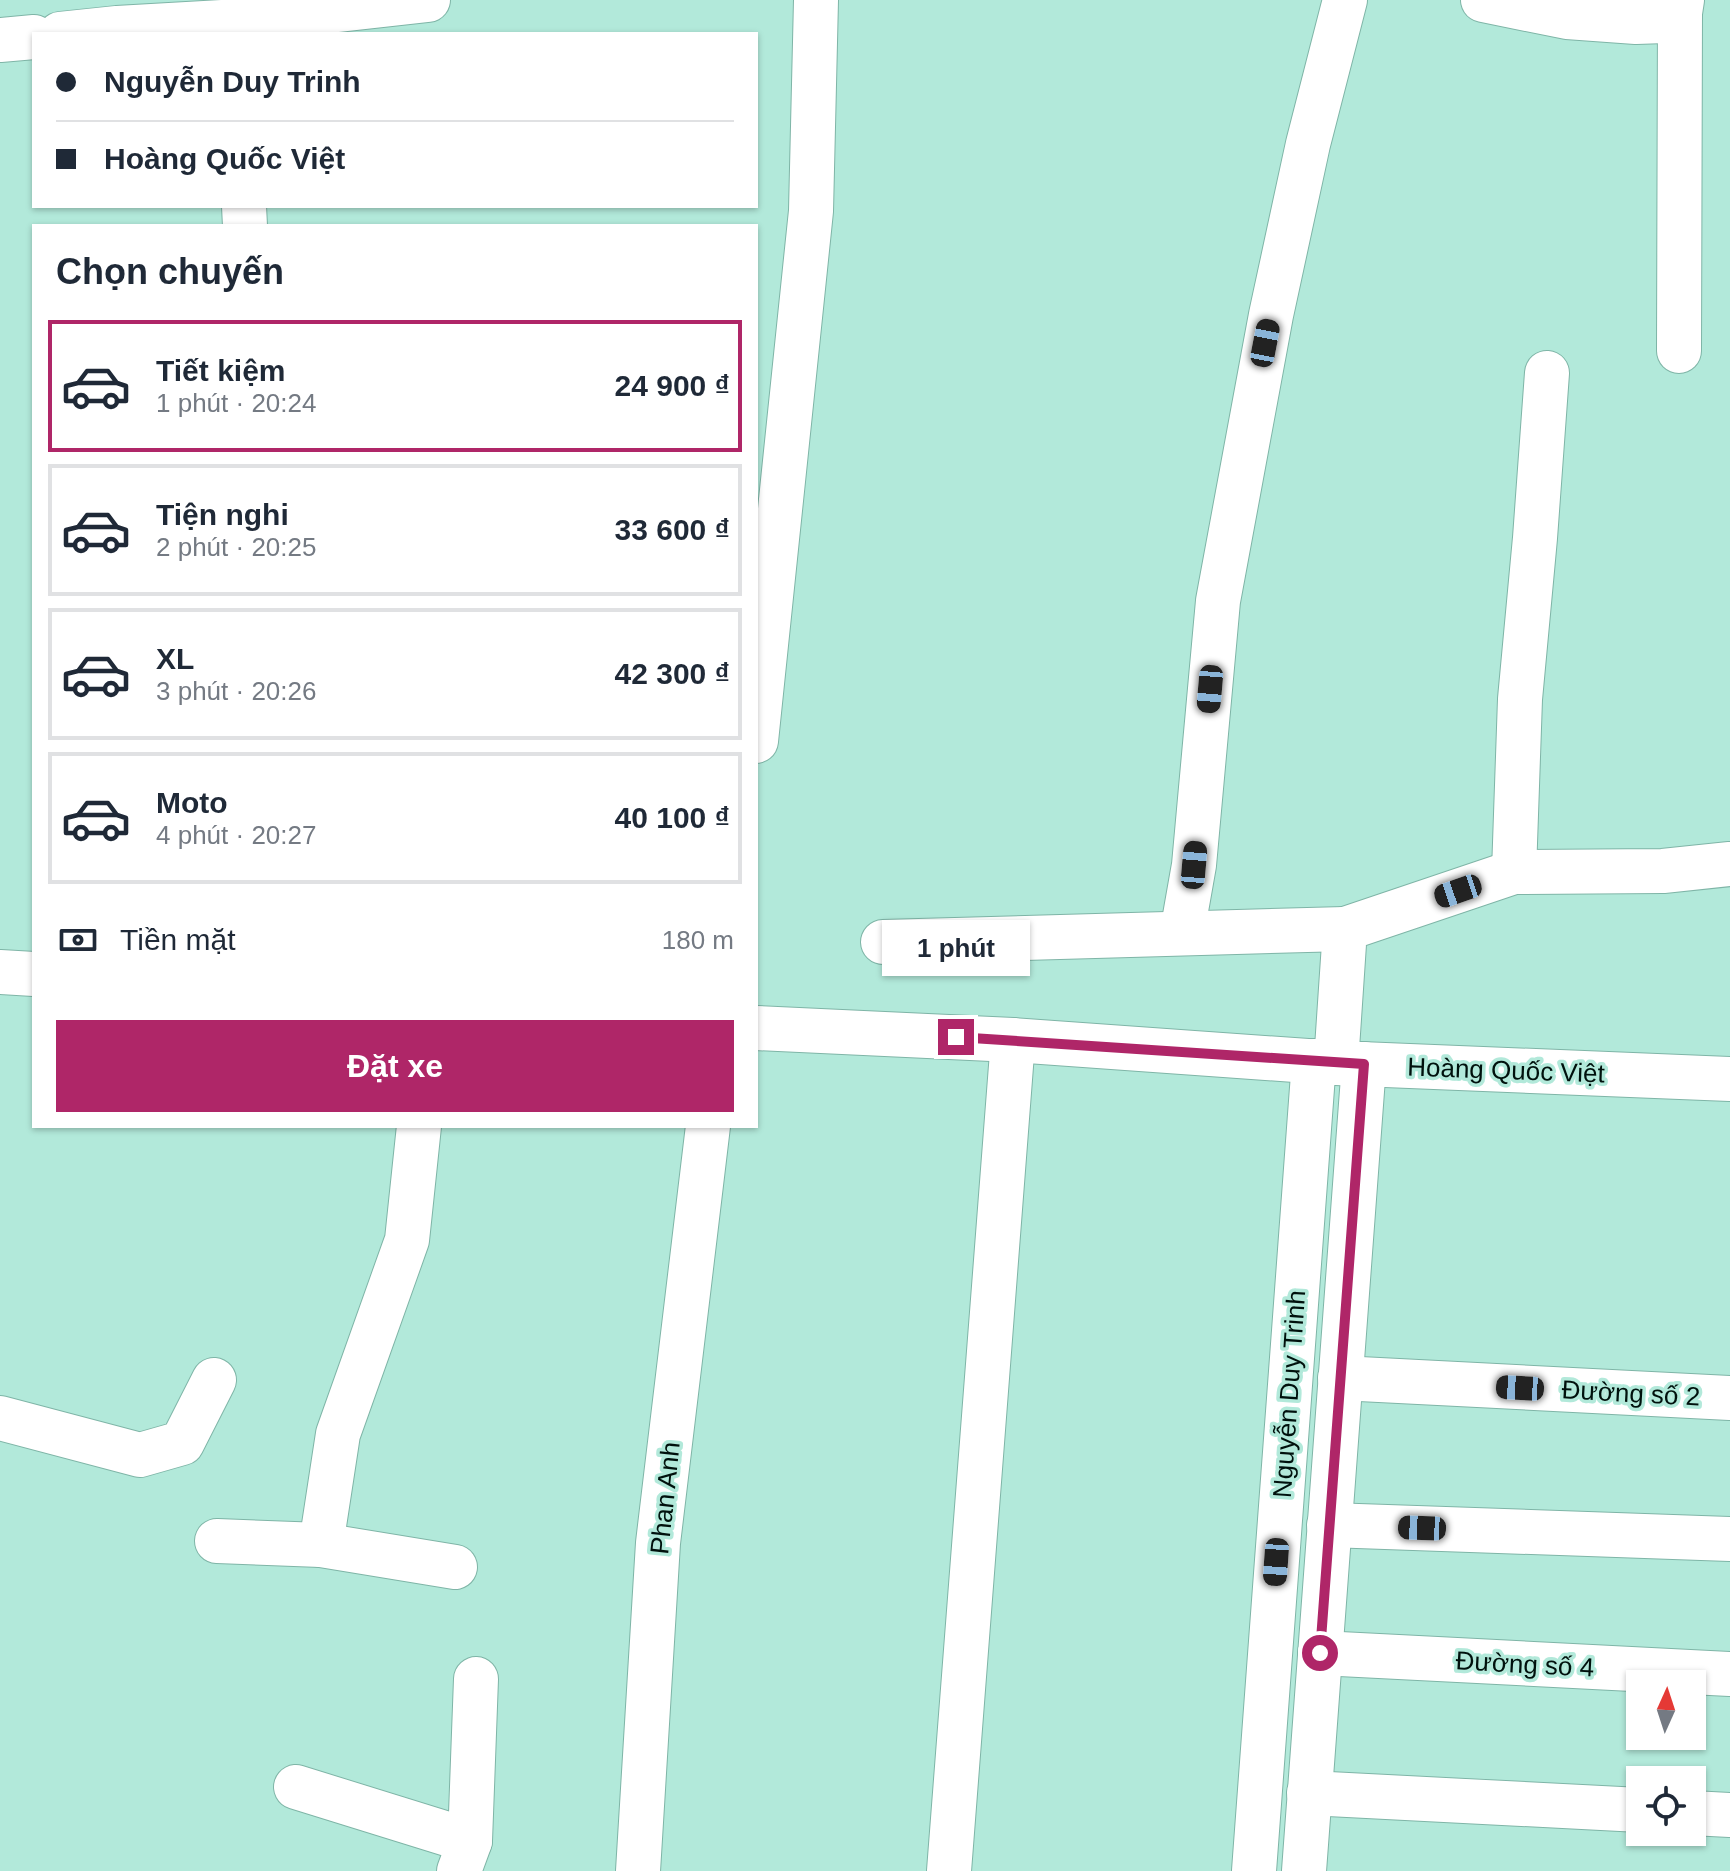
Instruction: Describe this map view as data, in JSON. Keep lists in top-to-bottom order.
{
  "streets": {
    "street": [
      "Hoàng Quốc Việt",
      "Đường số 2",
      "Nguyễn Duy Trinh",
      "Phan Anh",
      "Đường số 4"
    ]
  },
  "crossings": [
    ["Hoàng Quốc Việt", "Nguyễn Duy Trinh"],
    ["Đường số 2", "Nguyễn Duy Trinh"],
    ["Nguyễn Duy Trinh", "Đường số 4"]
  ],
  "north": "top",
  "page": {
    "banner": ["Nguyễn Duy Trinh", "Hoàng Quốc Việt"],
    "heading": "Chọn chuyến",
    "list": [
      {
        "name": "Tiết kiệm",
        "note": "1 phút · 20:24",
        "value": "24 900 ₫"
      },
      {
        "name": "Tiện nghi",
        "note": "2 phút · 20:25",
        "value": "33 600 ₫"
      },
      {
        "name": "XL",
        "note": "3 phút · 20:26",
        "value": "42 300 ₫"
      },
      {
        "name": "Moto",
        "note": "4 phút · 20:27",
        "value": "40 100 ₫"
      }
    ],
    "pay": ["Tiền mặt", "180 m"],
    "bubble": "1 phút",
    "buttons": "Đặt xe"
  }
}
